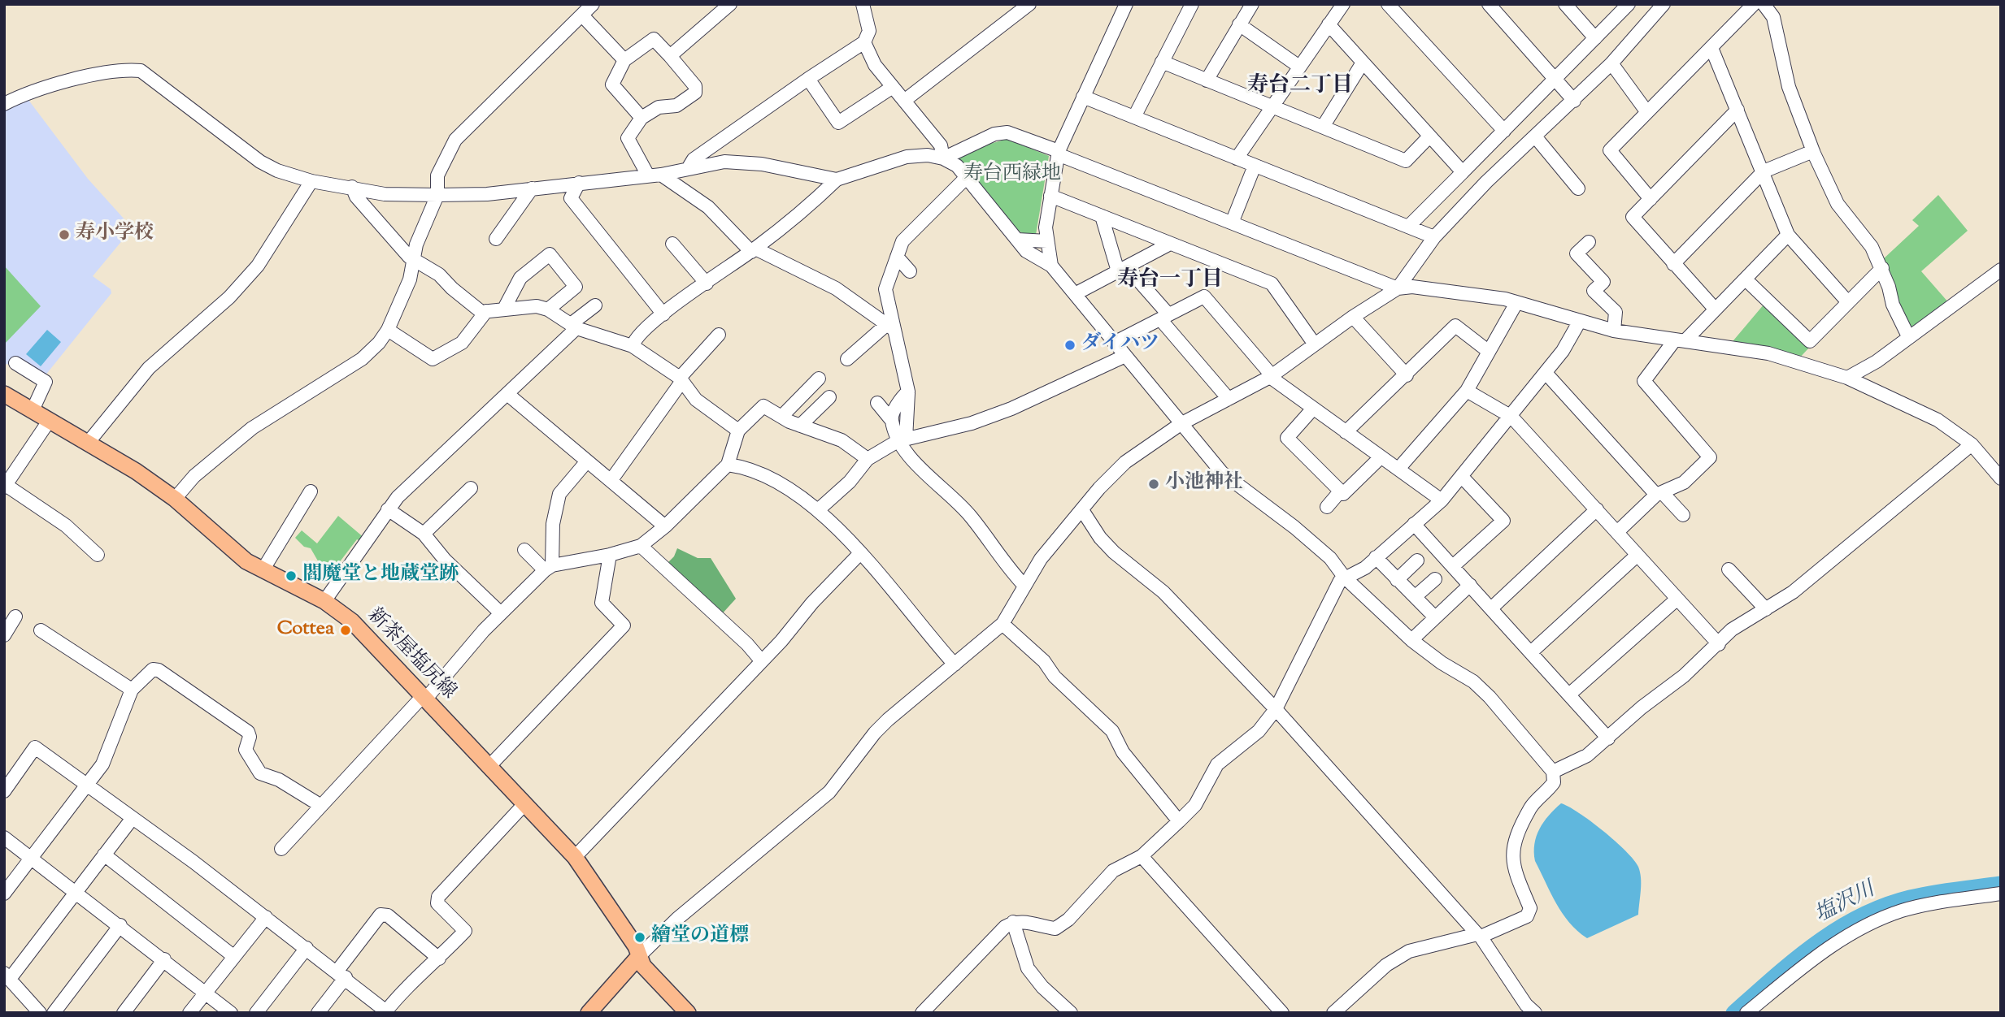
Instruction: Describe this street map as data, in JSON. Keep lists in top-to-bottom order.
{
  "streets": {
    "main road": ["新茶屋塩尻線"]
  },
  "districts": ["寿台二丁目", "寿台一丁目"],
  "water": ["塩沢川"],
  "parks": ["寿台西緑地"],
  "places": [
    "寿小学校",
    "ダイハツ",
    "小池神社",
    "閻魔堂と地蔵堂跡",
    "Cottea",
    "繪堂の道標"
  ]
}
